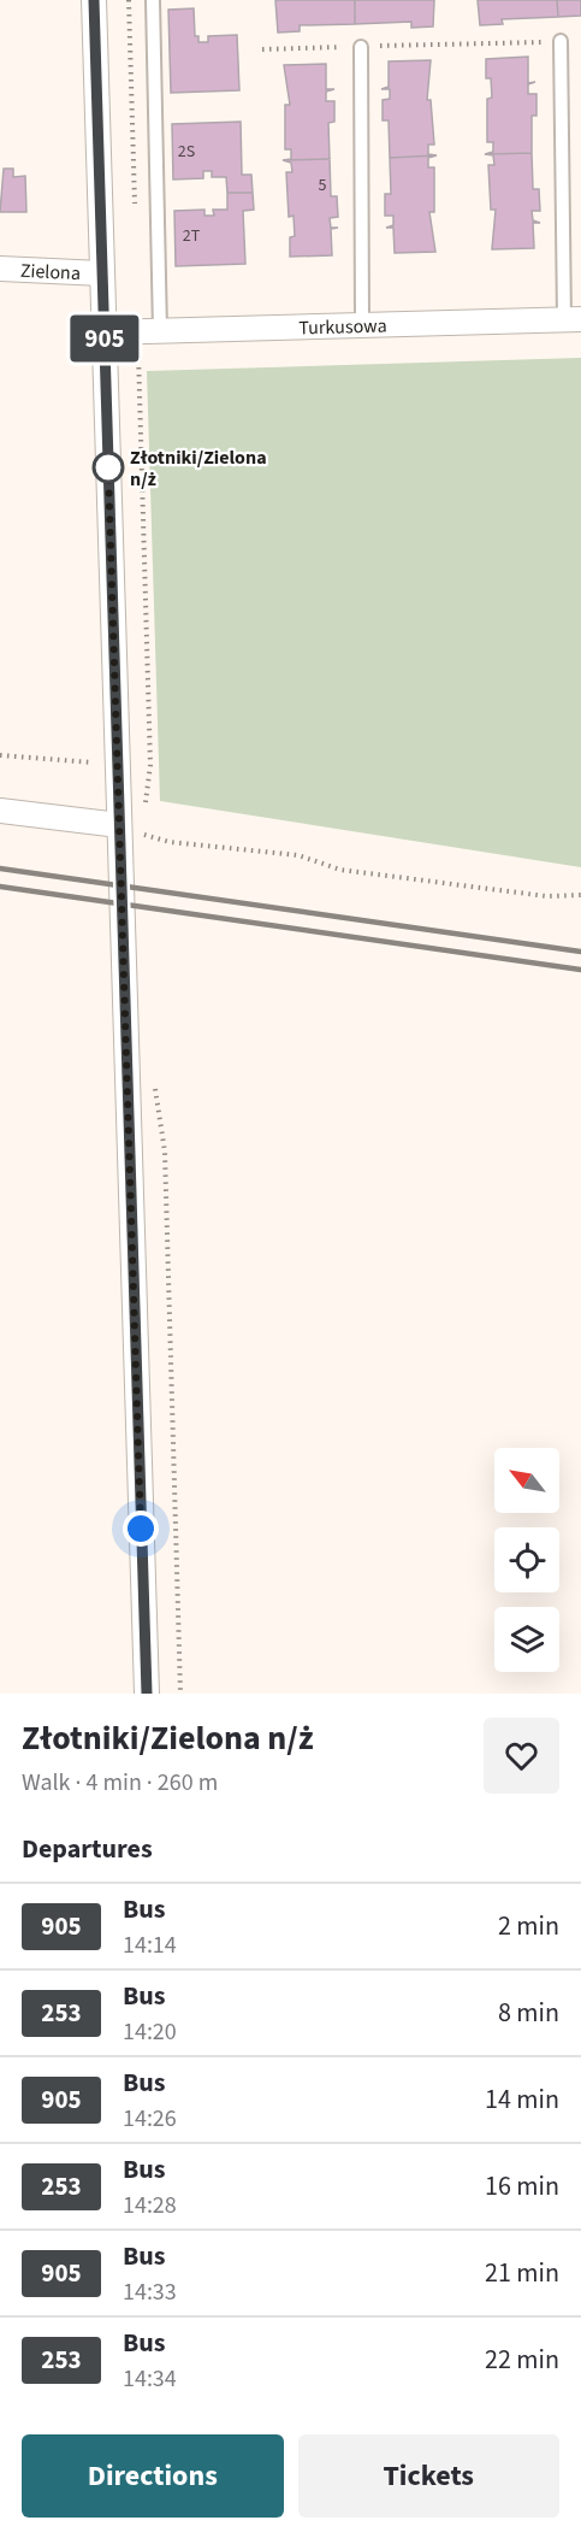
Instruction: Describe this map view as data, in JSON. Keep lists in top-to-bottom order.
{
  "streets": {
    "street": ["Zielona", "Turkusowa"]
  },
  "places": ["Złotniki/Zielona n/ż"],
  "lines": ["bus line 905"],
  "house_numbers": ["2S", "5", "2T"],
  "north": "top left",
  "page": {
    "on_map": "905",
    "heading": [
      ["Złotniki/Zielona n/ż", "Walk · 4 min · 260 m"],
      "Departures"
    ],
    "list": [
      {
        "mark": "905",
        "name": "Bus",
        "note": "14:14",
        "value": "2 min"
      },
      {
        "mark": "253",
        "name": "Bus",
        "note": "14:20",
        "value": "8 min"
      },
      {
        "mark": "905",
        "name": "Bus",
        "note": "14:26",
        "value": "14 min"
      },
      {
        "mark": "253",
        "name": "Bus",
        "note": "14:28",
        "value": "16 min"
      },
      {
        "mark": "905",
        "name": "Bus",
        "note": "14:33",
        "value": "21 min"
      },
      {
        "mark": "253",
        "name": "Bus",
        "note": "14:34",
        "value": "22 min"
      }
    ],
    "buttons": ["Directions", "Tickets"]
  }
}
